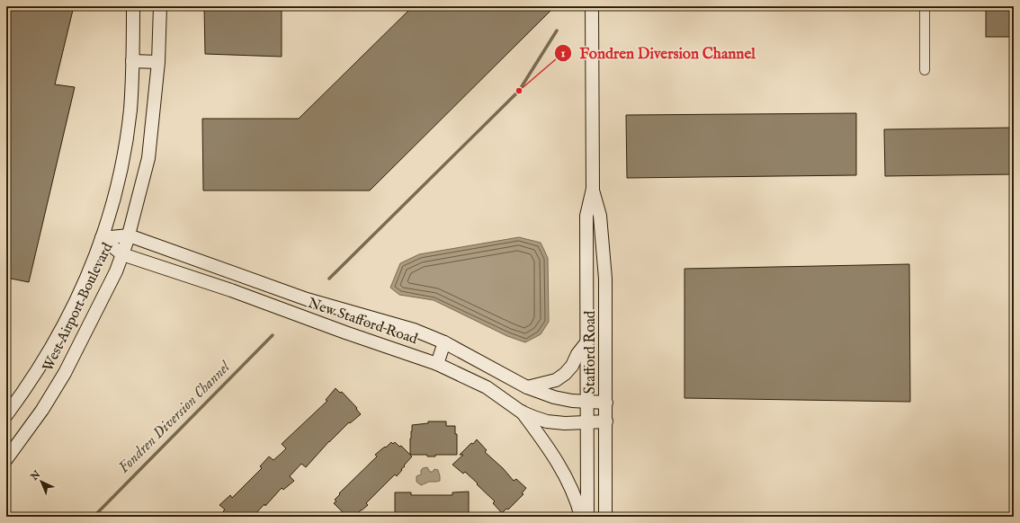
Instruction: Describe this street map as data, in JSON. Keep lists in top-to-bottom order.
{
  "streets": {
    "main road": ["West Airport Boulevard", "New Stafford Road", "Stafford Road"]
  },
  "crossings": [
    ["West Airport Boulevard", "New Stafford Road"],
    ["New Stafford Road", "Stafford Road"]
  ],
  "water": ["Fondren Diversion Channel"],
  "places": ["Fondren Diversion Channel"],
  "north": "top left"
}
